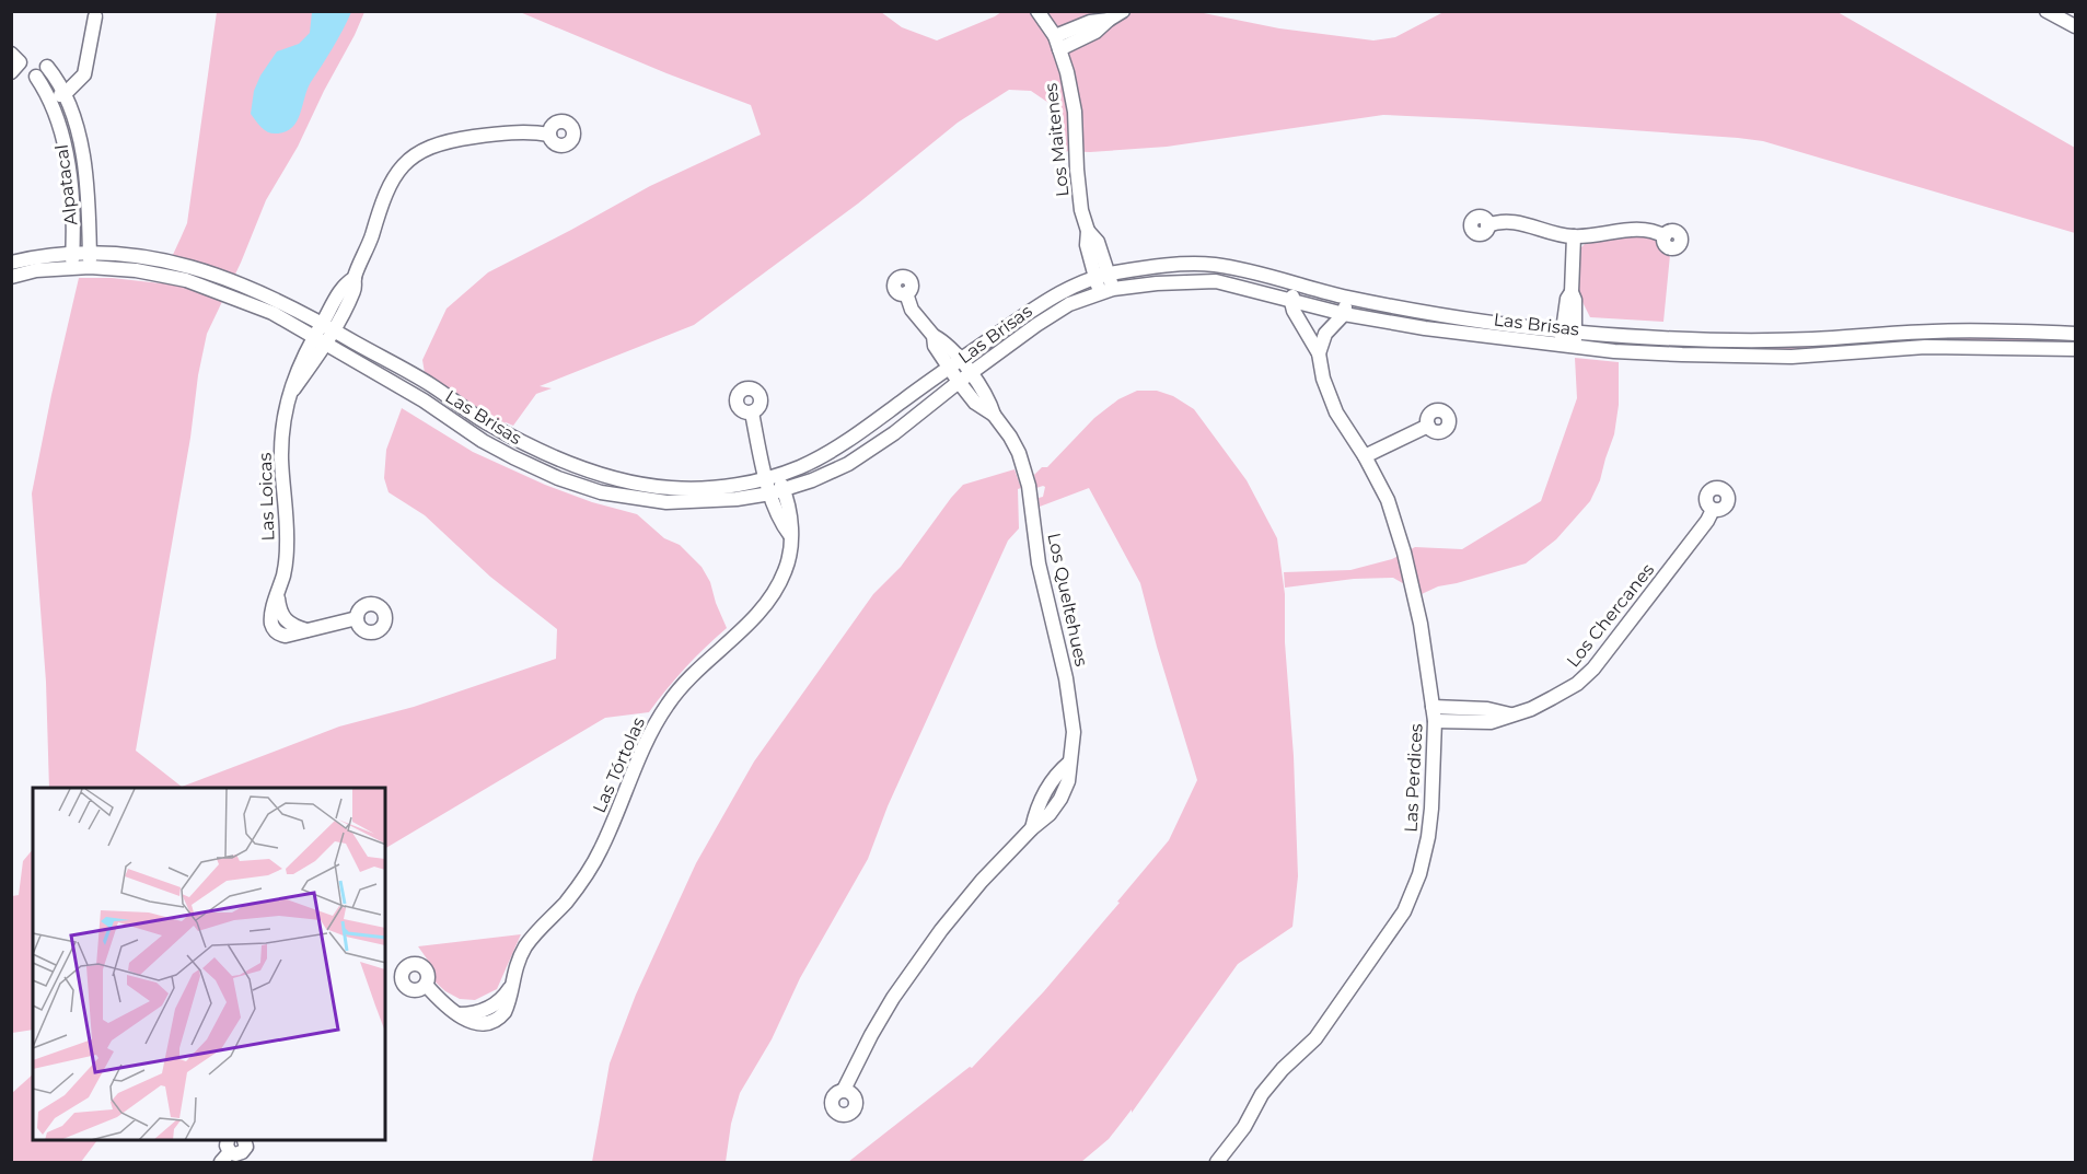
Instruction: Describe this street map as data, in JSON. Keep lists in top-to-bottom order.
{
  "streets": {
    "street": [
      "Los Maitenes",
      "Alpatacal",
      "Las Brisas",
      "Las Loicas",
      "Los Queltehues",
      "Los Chercanes",
      "Las Tórtolas",
      "Las Perdices"
    ]
  },
  "crossings": [
    ["Los Maitenes", "Las Brisas"],
    ["Alpatacal", "Las Brisas"],
    ["Las Brisas", "Las Loicas"],
    ["Las Brisas", "Los Queltehues"],
    ["Las Brisas", "Las Tórtolas"],
    ["Las Brisas", "Las Perdices"],
    ["Los Chercanes", "Las Perdices"]
  ]
}
